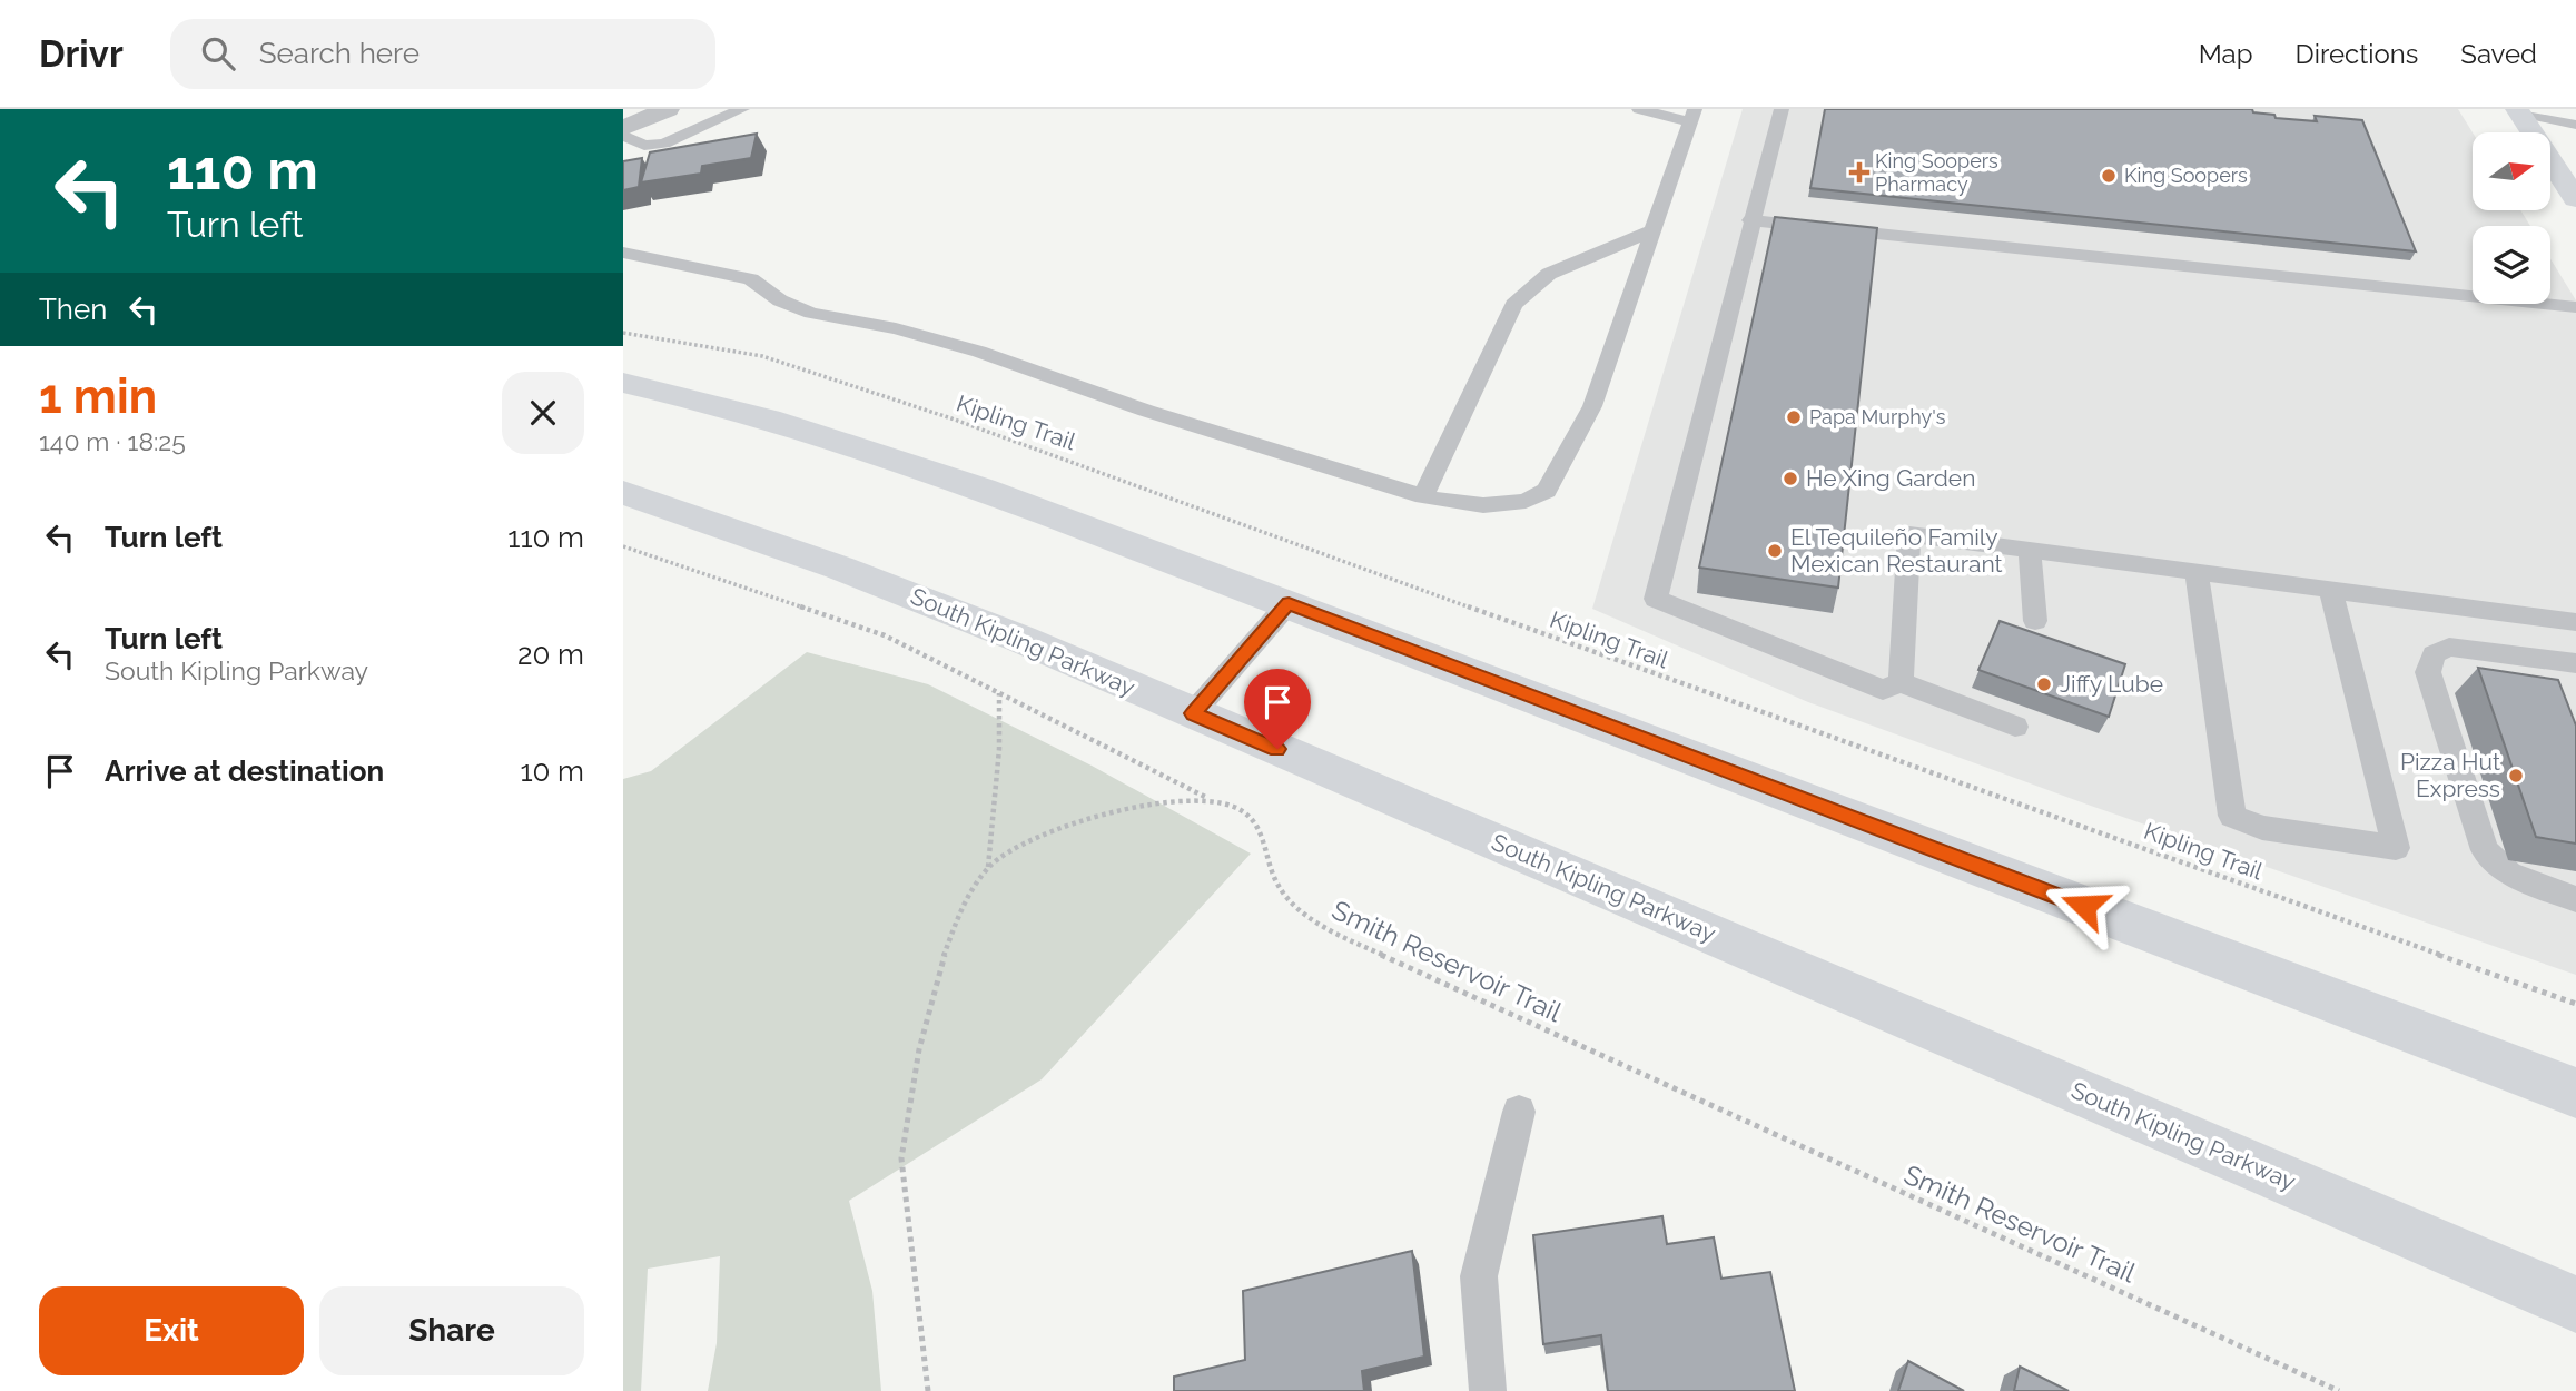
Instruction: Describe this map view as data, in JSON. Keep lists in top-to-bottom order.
{
  "streets": {
    "main road": ["South Kipling Parkway"],
    "path": ["Kipling Trail", "Smith Reservoir Trail"]
  },
  "places": {
    "health": ["King Soopers Pharmacy"],
    "other": [
      "King Soopers",
      "Papa Murphy's",
      "He Xing Garden",
      "El Tequileño Family Mexican Restaurant",
      "Jiffy Lube",
      "Pizza Hut Express"
    ]
  },
  "north": "right",
  "page": {
    "header": "Drivr",
    "search": "Search here",
    "nav": ["Map", "Directions", "Saved"],
    "turn": ["110 m", "Turn left"],
    "then": "Then",
    "heading": ["1 min", "140 m · 18:25"],
    "list": [
      {
        "name": "Turn left",
        "value": "110 m"
      },
      {
        "name": "Turn left",
        "note": "South Kipling Parkway",
        "value": "20 m"
      },
      {
        "name": "Arrive at destination",
        "value": "10 m"
      }
    ],
    "buttons": ["Exit", "Share"]
  }
}
